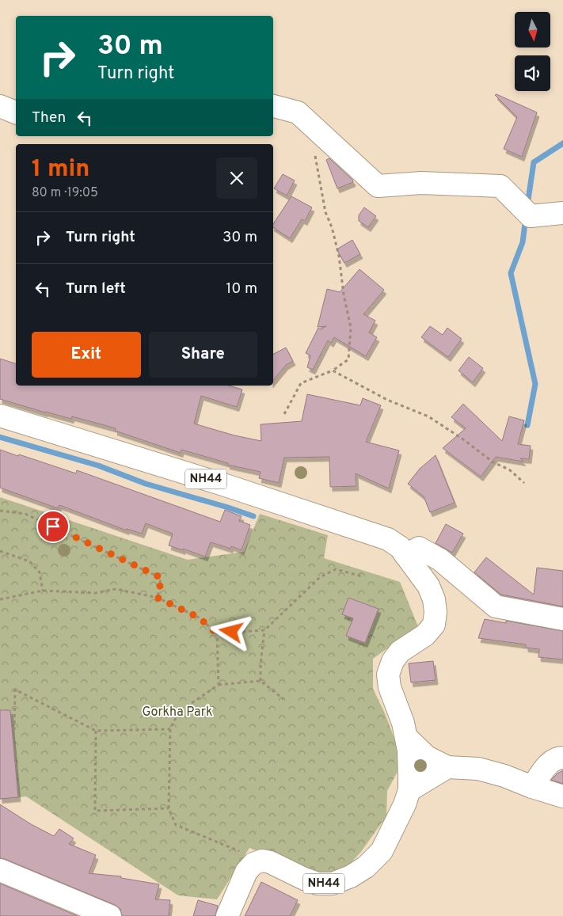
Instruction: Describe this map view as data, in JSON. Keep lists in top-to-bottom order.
{
  "streets": {
    "main road": ["NH44"]
  },
  "parks": ["Gorkha Park"],
  "north": "bottom",
  "page": {
    "turn": ["30 m", "Turn right"],
    "then": "Then",
    "heading": ["1 min", "80 m · 19:05"],
    "list": [
      {
        "name": "Turn right",
        "value": "30 m"
      },
      {
        "name": "Turn left",
        "value": "10 m"
      }
    ],
    "buttons": ["Exit", "Share"]
  }
}
